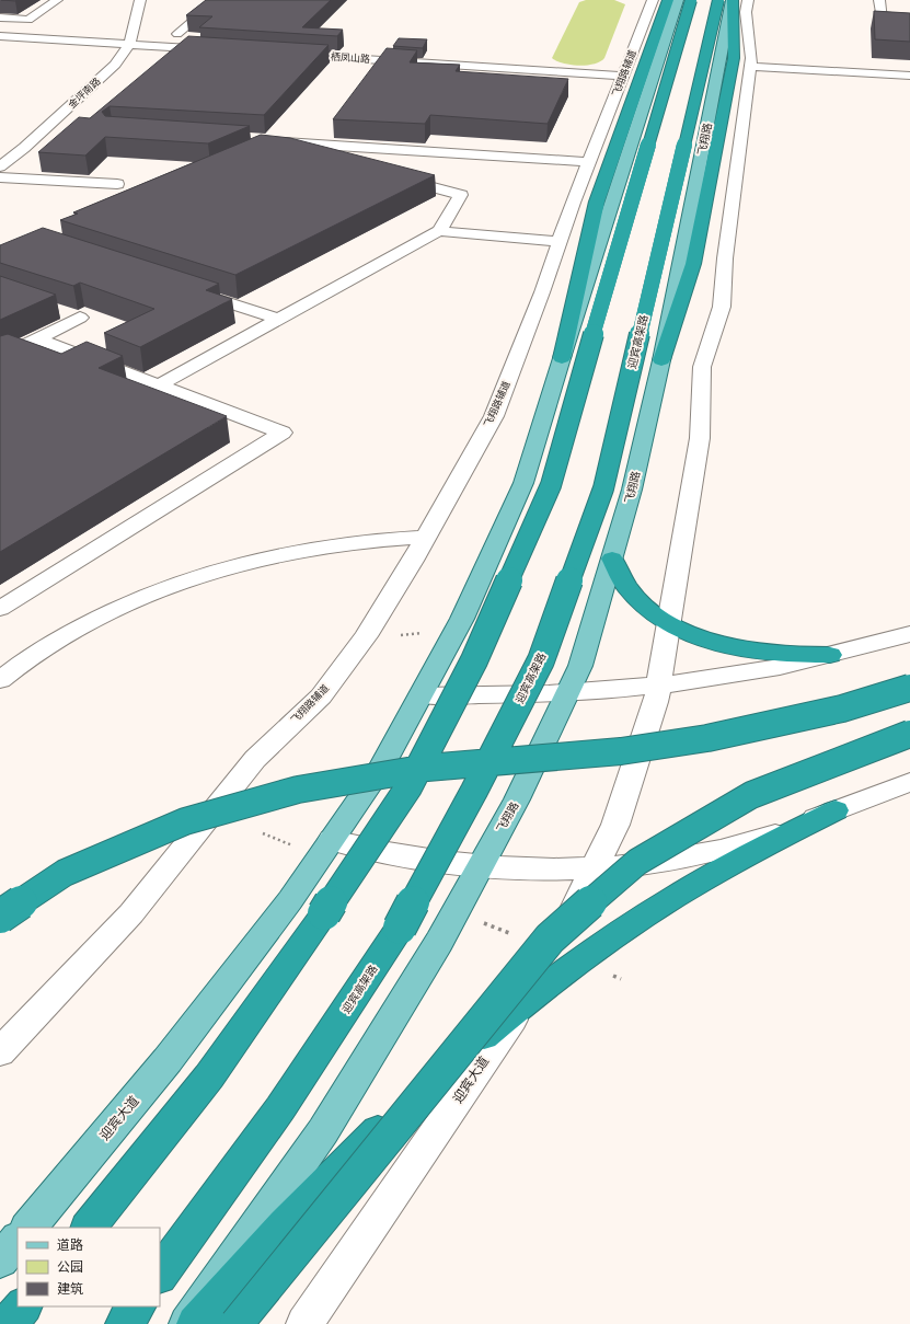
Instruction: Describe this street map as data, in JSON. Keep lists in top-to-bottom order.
{
  "streets": {
    "highway": ["迎宾高架路"],
    "main road": ["飞翔路", "迎宾大道"],
    "street": ["栖凤山路", "飞翔路辅道", "金坪南路"]
  },
  "crossings": [
    ["栖凤山路", "飞翔路辅道"]
  ],
  "legend": ["道路", "公园", "建筑"]
}
